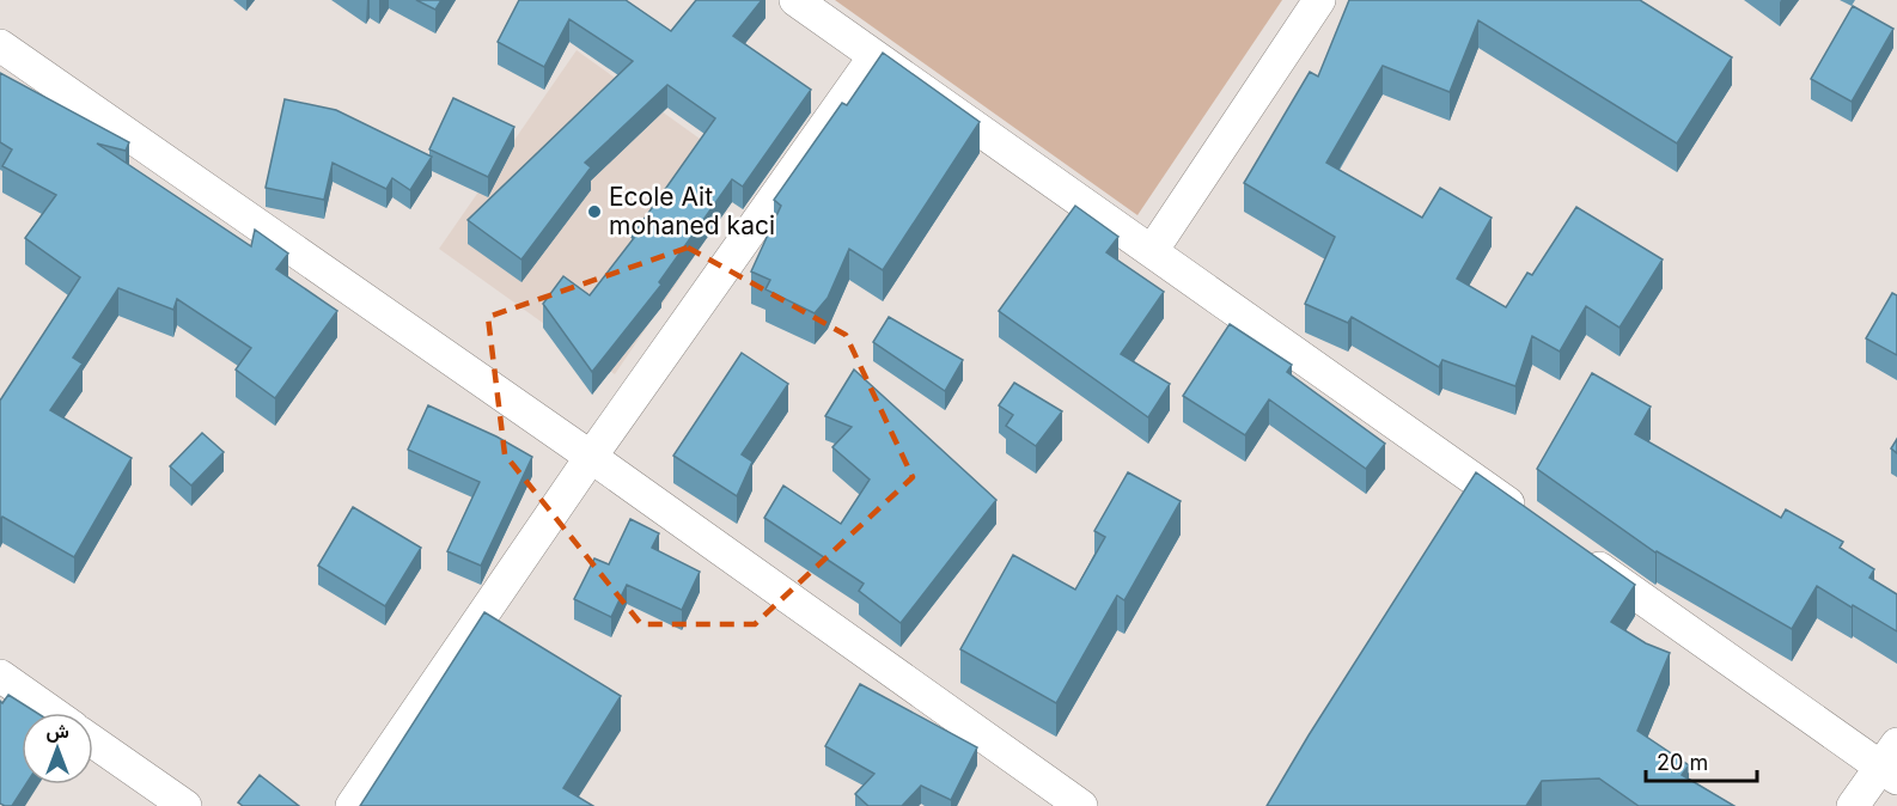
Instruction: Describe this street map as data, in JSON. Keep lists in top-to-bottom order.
{
  "places": ["Ecole Ait mohaned kaci"],
  "scale_bar": "20 m",
  "north": "top"
}
